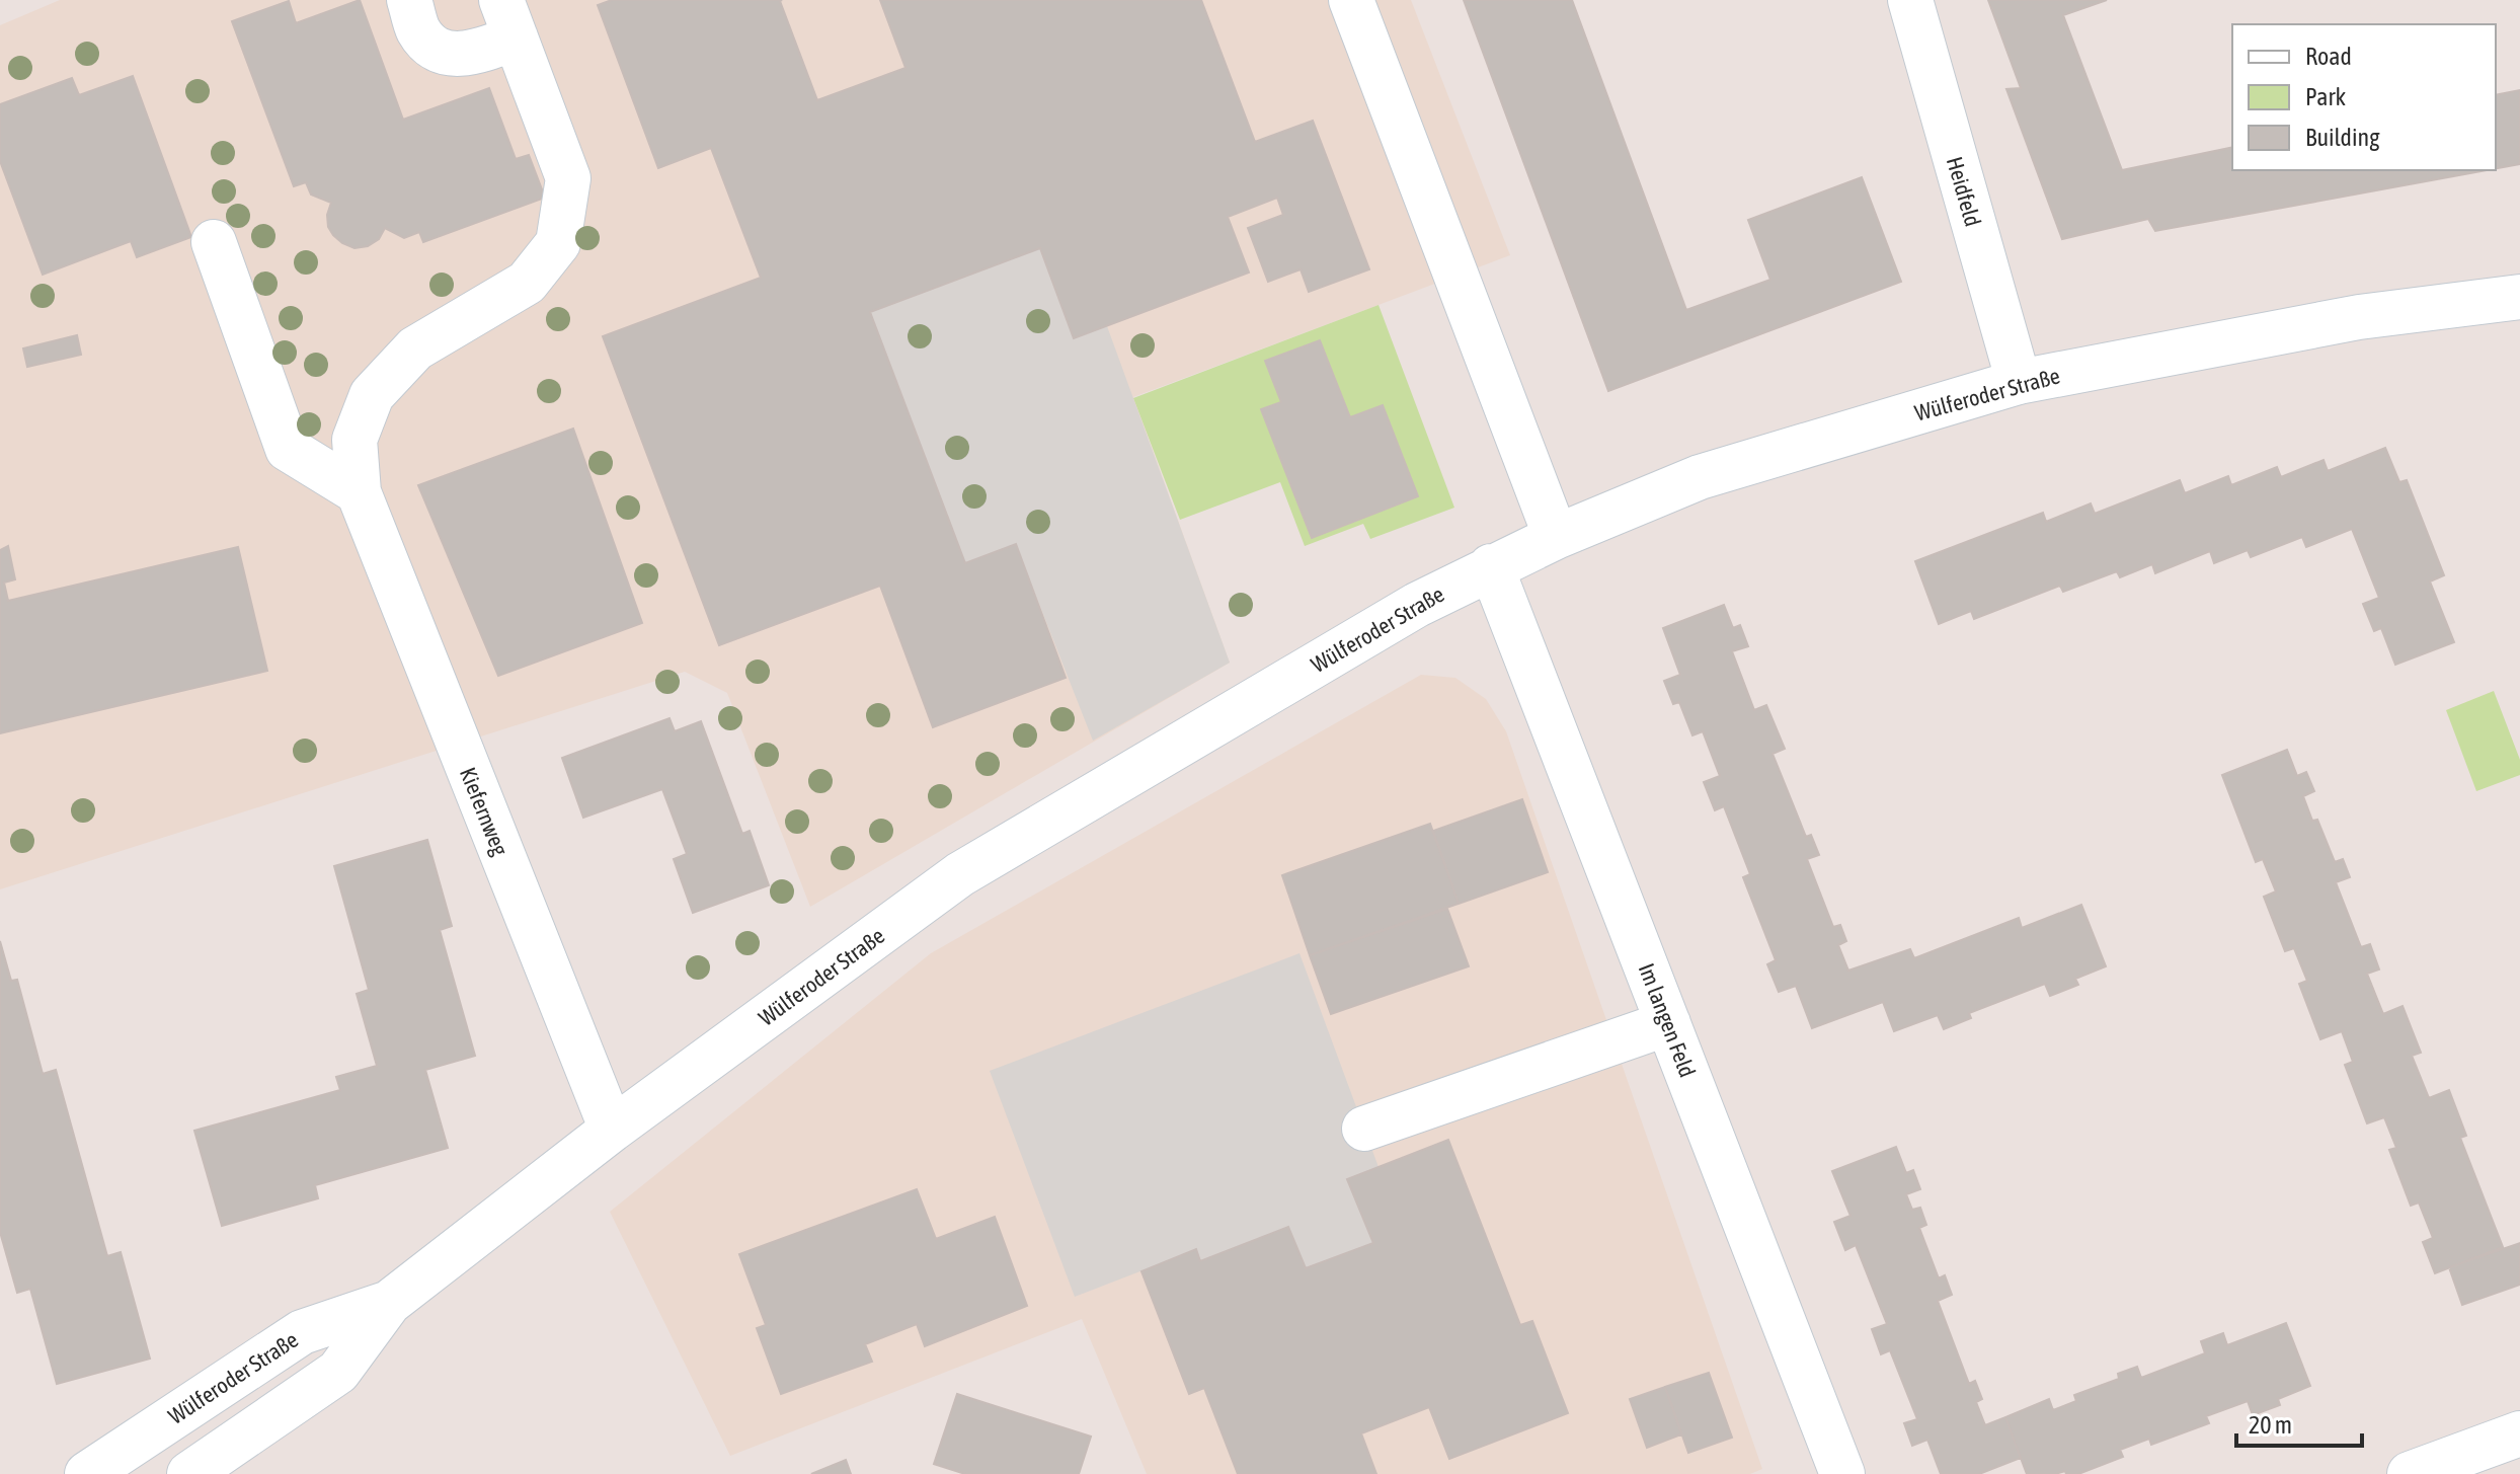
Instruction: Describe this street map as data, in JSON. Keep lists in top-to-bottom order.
{
  "streets": {
    "street": [
      "Heidfeld",
      "Wülferoder Straße",
      "Kiefernweg",
      "Im langen Feld"
    ]
  },
  "crossings": [
    ["Heidfeld", "Wülferoder Straße"],
    ["Wülferoder Straße", "Kiefernweg"],
    ["Wülferoder Straße", "Im langen Feld"]
  ],
  "legend": ["Road", "Park", "Building"],
  "scale_bar": "20 m"
}
